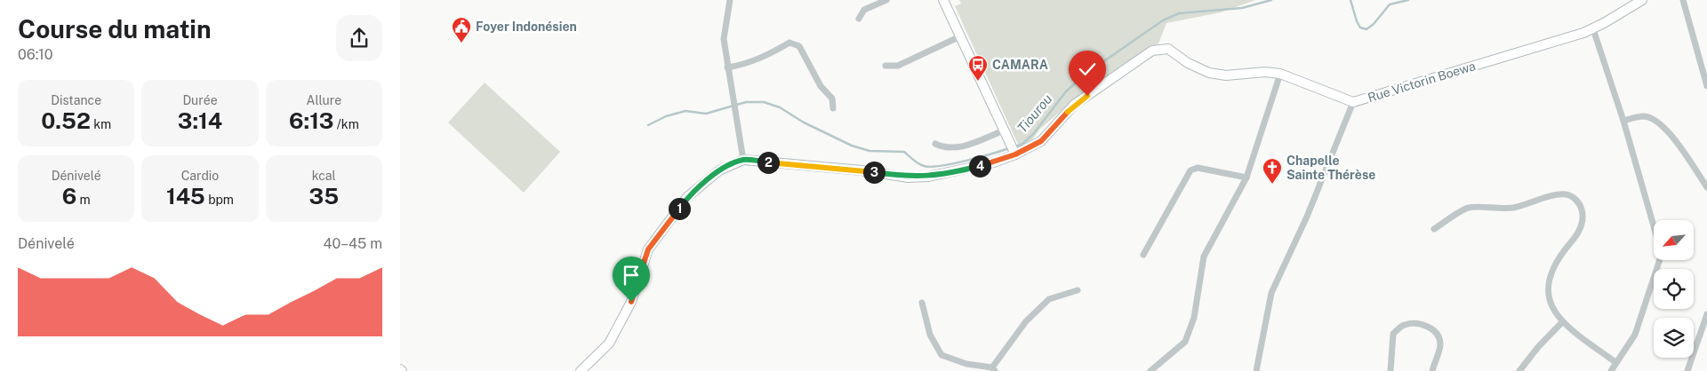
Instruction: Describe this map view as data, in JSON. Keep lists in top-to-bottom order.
{
  "streets": {
    "street": ["Rue Victorin Boewa"]
  },
  "water": ["Tiourou"],
  "places": {
    "public building": ["Foyer Indonésien"],
    "bus stop": ["CAMARA"],
    "church": ["Chapelle Sainte Thérèse"]
  },
  "north": "bottom left",
  "page": {
    "heading": ["Course du matin", "06:10"],
    "stats": [
      ["Distance", "0.52 km"],
      ["Durée", "3:14"],
      ["Allure", "6:13 /km"],
      ["Dénivelé", "6 m"],
      ["Cardio", "145 bpm"],
      ["kcal", "35"]
    ],
    "pins": [
      "2",
      "4",
      "3",
      "1"
    ],
    "chart": ["Dénivelé", "40–45 m"]
  }
}
